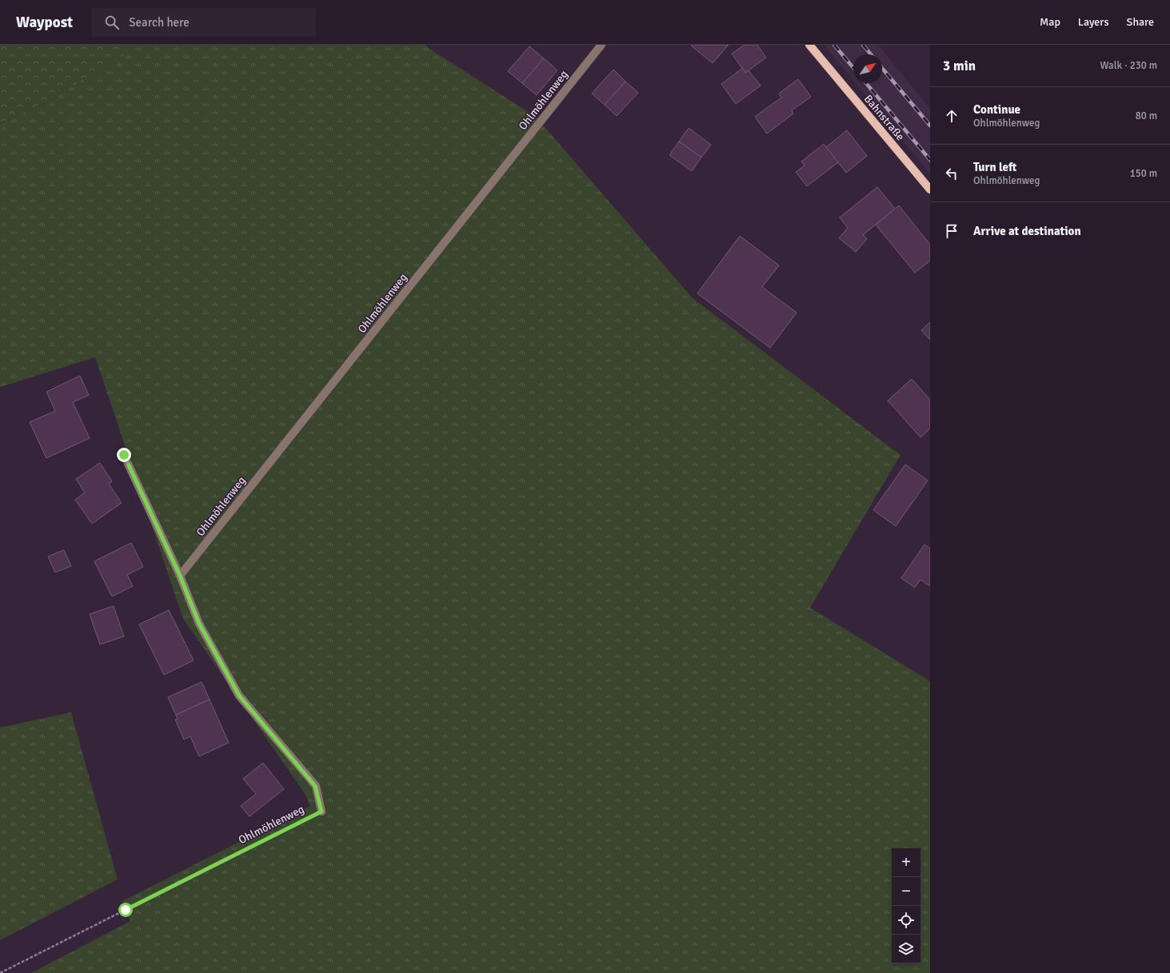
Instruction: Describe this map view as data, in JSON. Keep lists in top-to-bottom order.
{
  "streets": {
    "main road": ["Bahnstraße"],
    "street": ["Ohlmöhlenweg"]
  },
  "north": "top right",
  "page": {
    "header": "Waypost",
    "search": "Search here",
    "nav": ["Map", "Layers", "Share"],
    "heading": ["3 min", "Walk · 230 m"],
    "list": [
      ["Continue", "Ohlmöhlenweg", "80 m"],
      ["Turn left", "Ohlmöhlenweg", "150 m"],
      "Arrive at destination"
    ],
    "map_buttons": ["+", "−"]
  }
}
